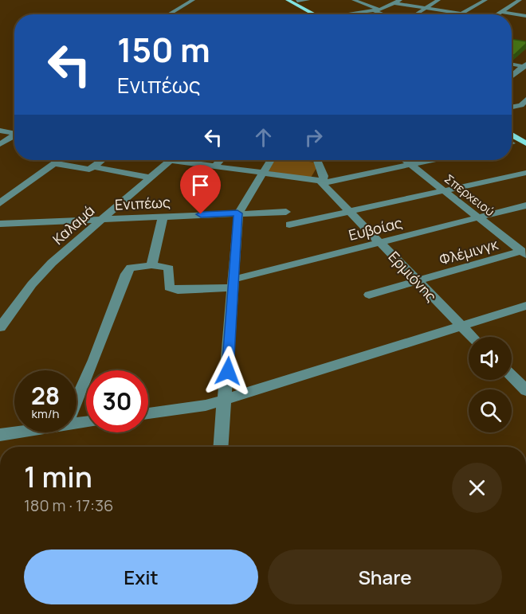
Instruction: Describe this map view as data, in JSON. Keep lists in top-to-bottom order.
{
  "streets": {
    "street": [
      "Σπερχειού",
      "Ενιπέως",
      "Καλαμά",
      "Ευβοίας",
      "Φλέμινγκ",
      "Ερμιόνης"
    ]
  },
  "crossings": [
    ["Σπερχειού", "Ευβοίας"],
    ["Σπερχειού", "Φλέμινγκ"],
    ["Ενιπέως", "Καλαμά"],
    ["Ευβοίας", "Ερμιόνης"],
    ["Φλέμινγκ", "Ερμιόνης"]
  ],
  "page": {
    "turn": ["150 m", "Ενιπέως"],
    "speed": "28 km/h",
    "limit": "30",
    "heading": ["1 min", "180 m · 17:36"],
    "buttons": ["Exit", "Share"]
  }
}
